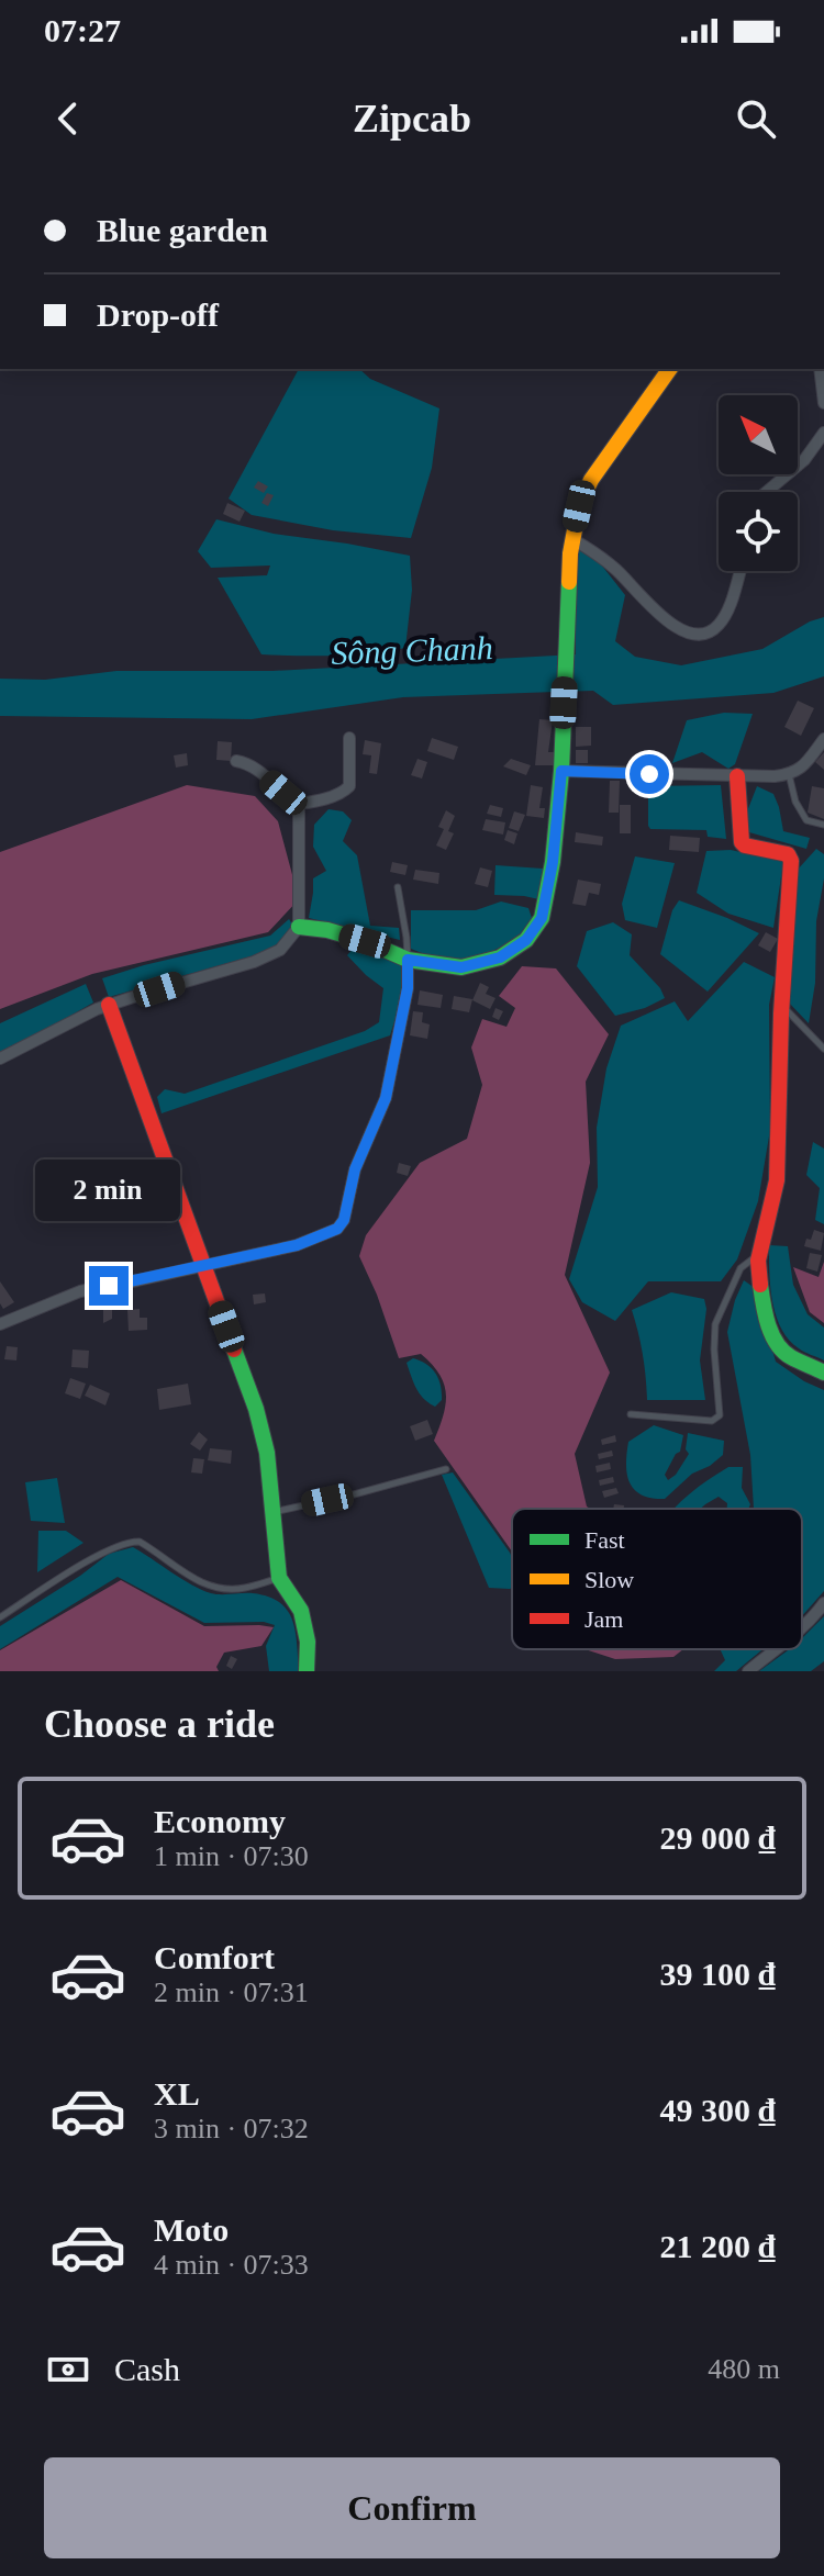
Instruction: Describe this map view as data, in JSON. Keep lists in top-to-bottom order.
{
  "water": ["Sông Chanh"],
  "legend": ["Fast", "Slow", "Jam"],
  "north": "top left",
  "page": {
    "status": "07:27",
    "header": "Zipcab",
    "banner": ["Blue garden", "Drop-off"],
    "bubble": "2 min",
    "heading": "Choose a ride",
    "list": [
      {
        "name": "Economy",
        "note": "1 min · 07:30",
        "value": "29 000 ₫"
      },
      {
        "name": "Comfort",
        "note": "2 min · 07:31",
        "value": "39 100 ₫"
      },
      {
        "name": "XL",
        "note": "3 min · 07:32",
        "value": "49 300 ₫"
      },
      {
        "name": "Moto",
        "note": "4 min · 07:33",
        "value": "21 200 ₫"
      }
    ],
    "pay": ["Cash", "480 m"],
    "buttons": "Confirm"
  }
}
